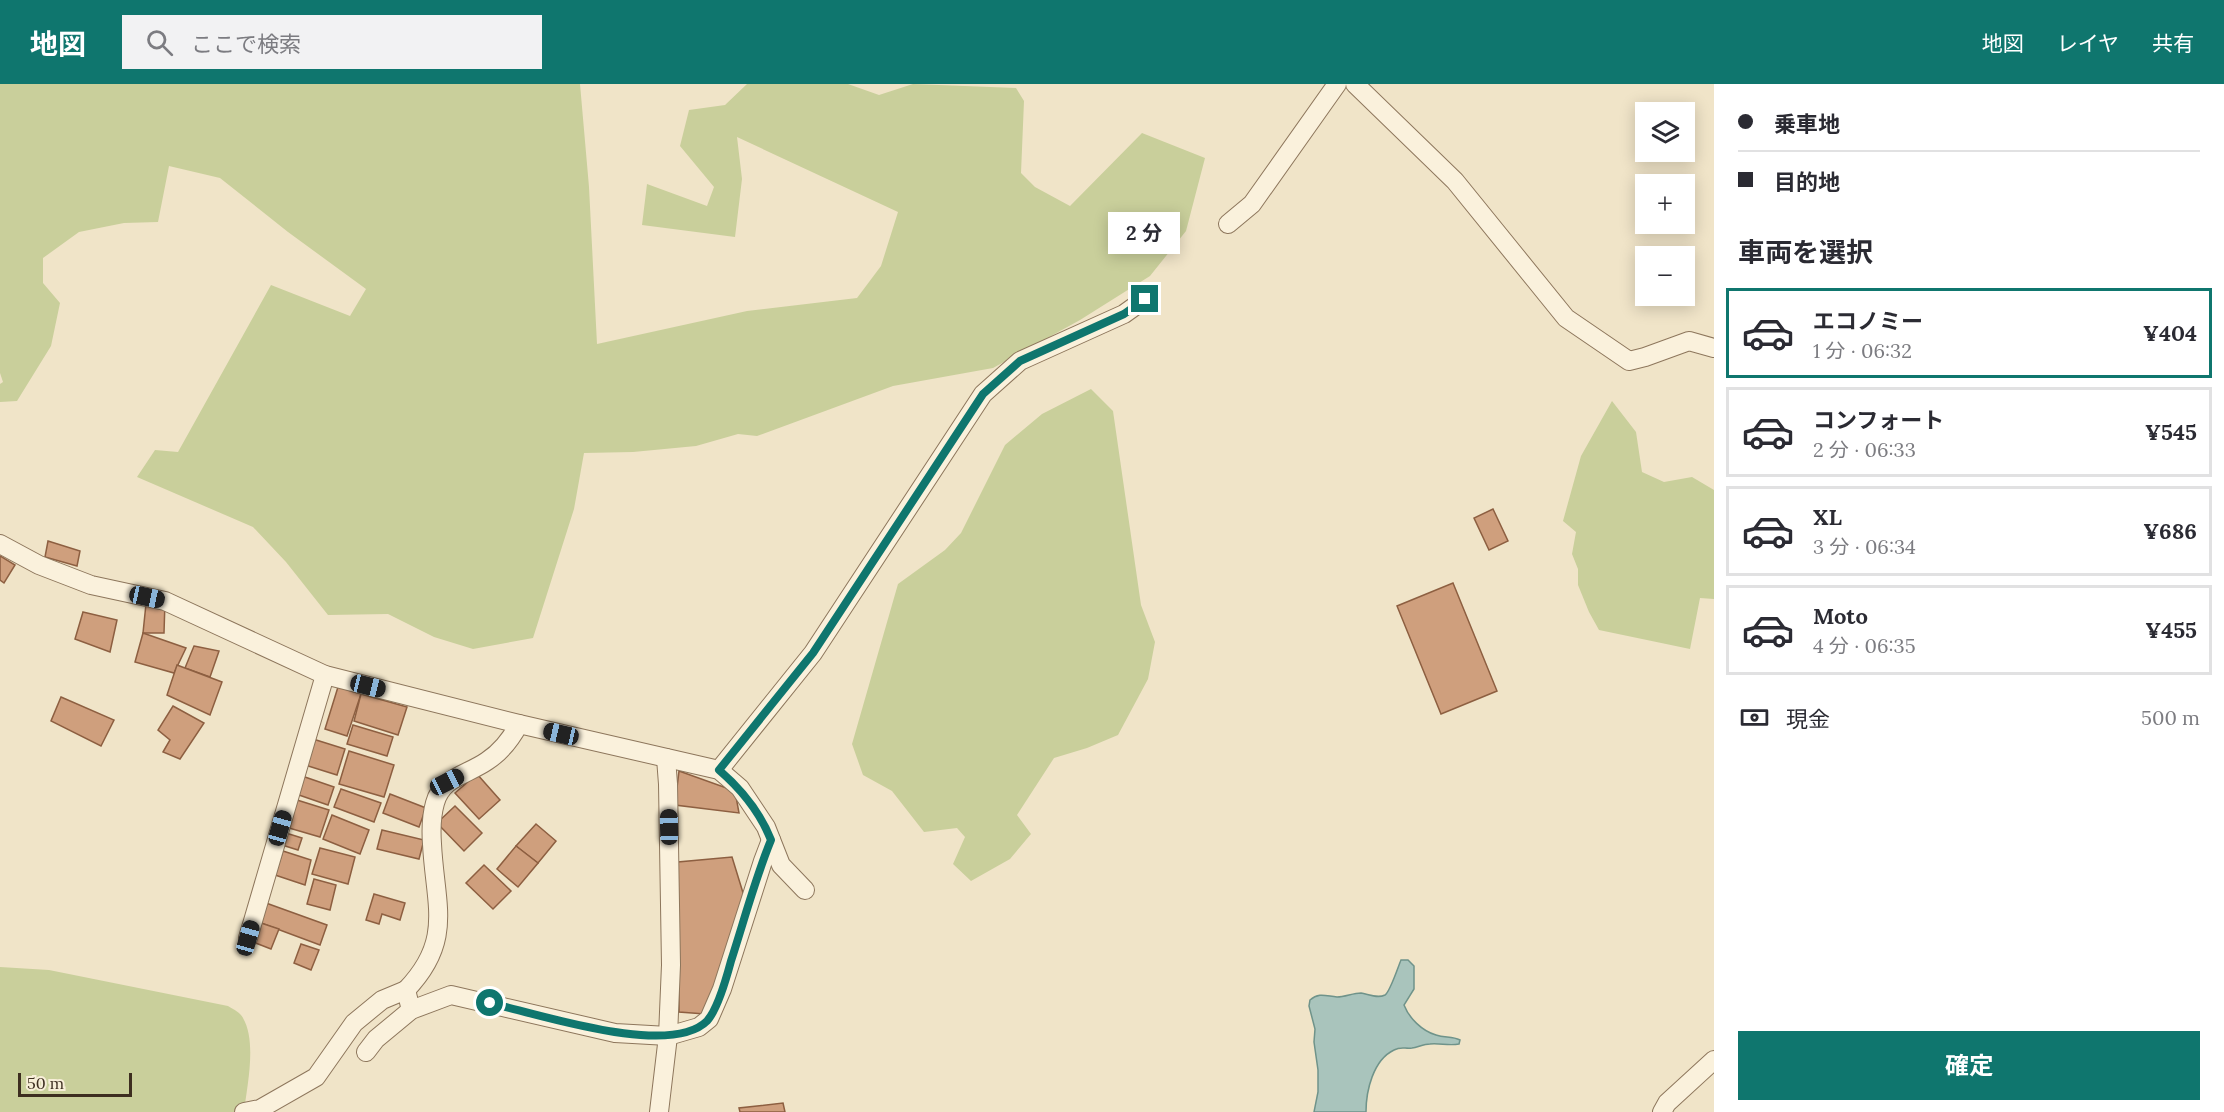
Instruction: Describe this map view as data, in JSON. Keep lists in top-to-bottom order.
{
  "scale_bar": "50 m",
  "page": {
    "header": "地図",
    "search": "ここで検索",
    "nav": ["地図", "レイヤ", "共有"],
    "banner": ["乗車地", "目的地"],
    "map_buttons": ["+", "−"],
    "bubble": "2 分",
    "heading": "車両を選択",
    "list": [
      {
        "name": "エコノミー",
        "note": "1 分 · 06:32",
        "value": "¥404"
      },
      {
        "name": "コンフォート",
        "note": "2 分 · 06:33",
        "value": "¥545"
      },
      {
        "name": "XL",
        "note": "3 分 · 06:34",
        "value": "¥686"
      },
      {
        "name": "Moto",
        "note": "4 分 · 06:35",
        "value": "¥455"
      }
    ],
    "pay": ["現金", "500 m"],
    "buttons": "確定",
    "scale": "50 m"
  }
}
